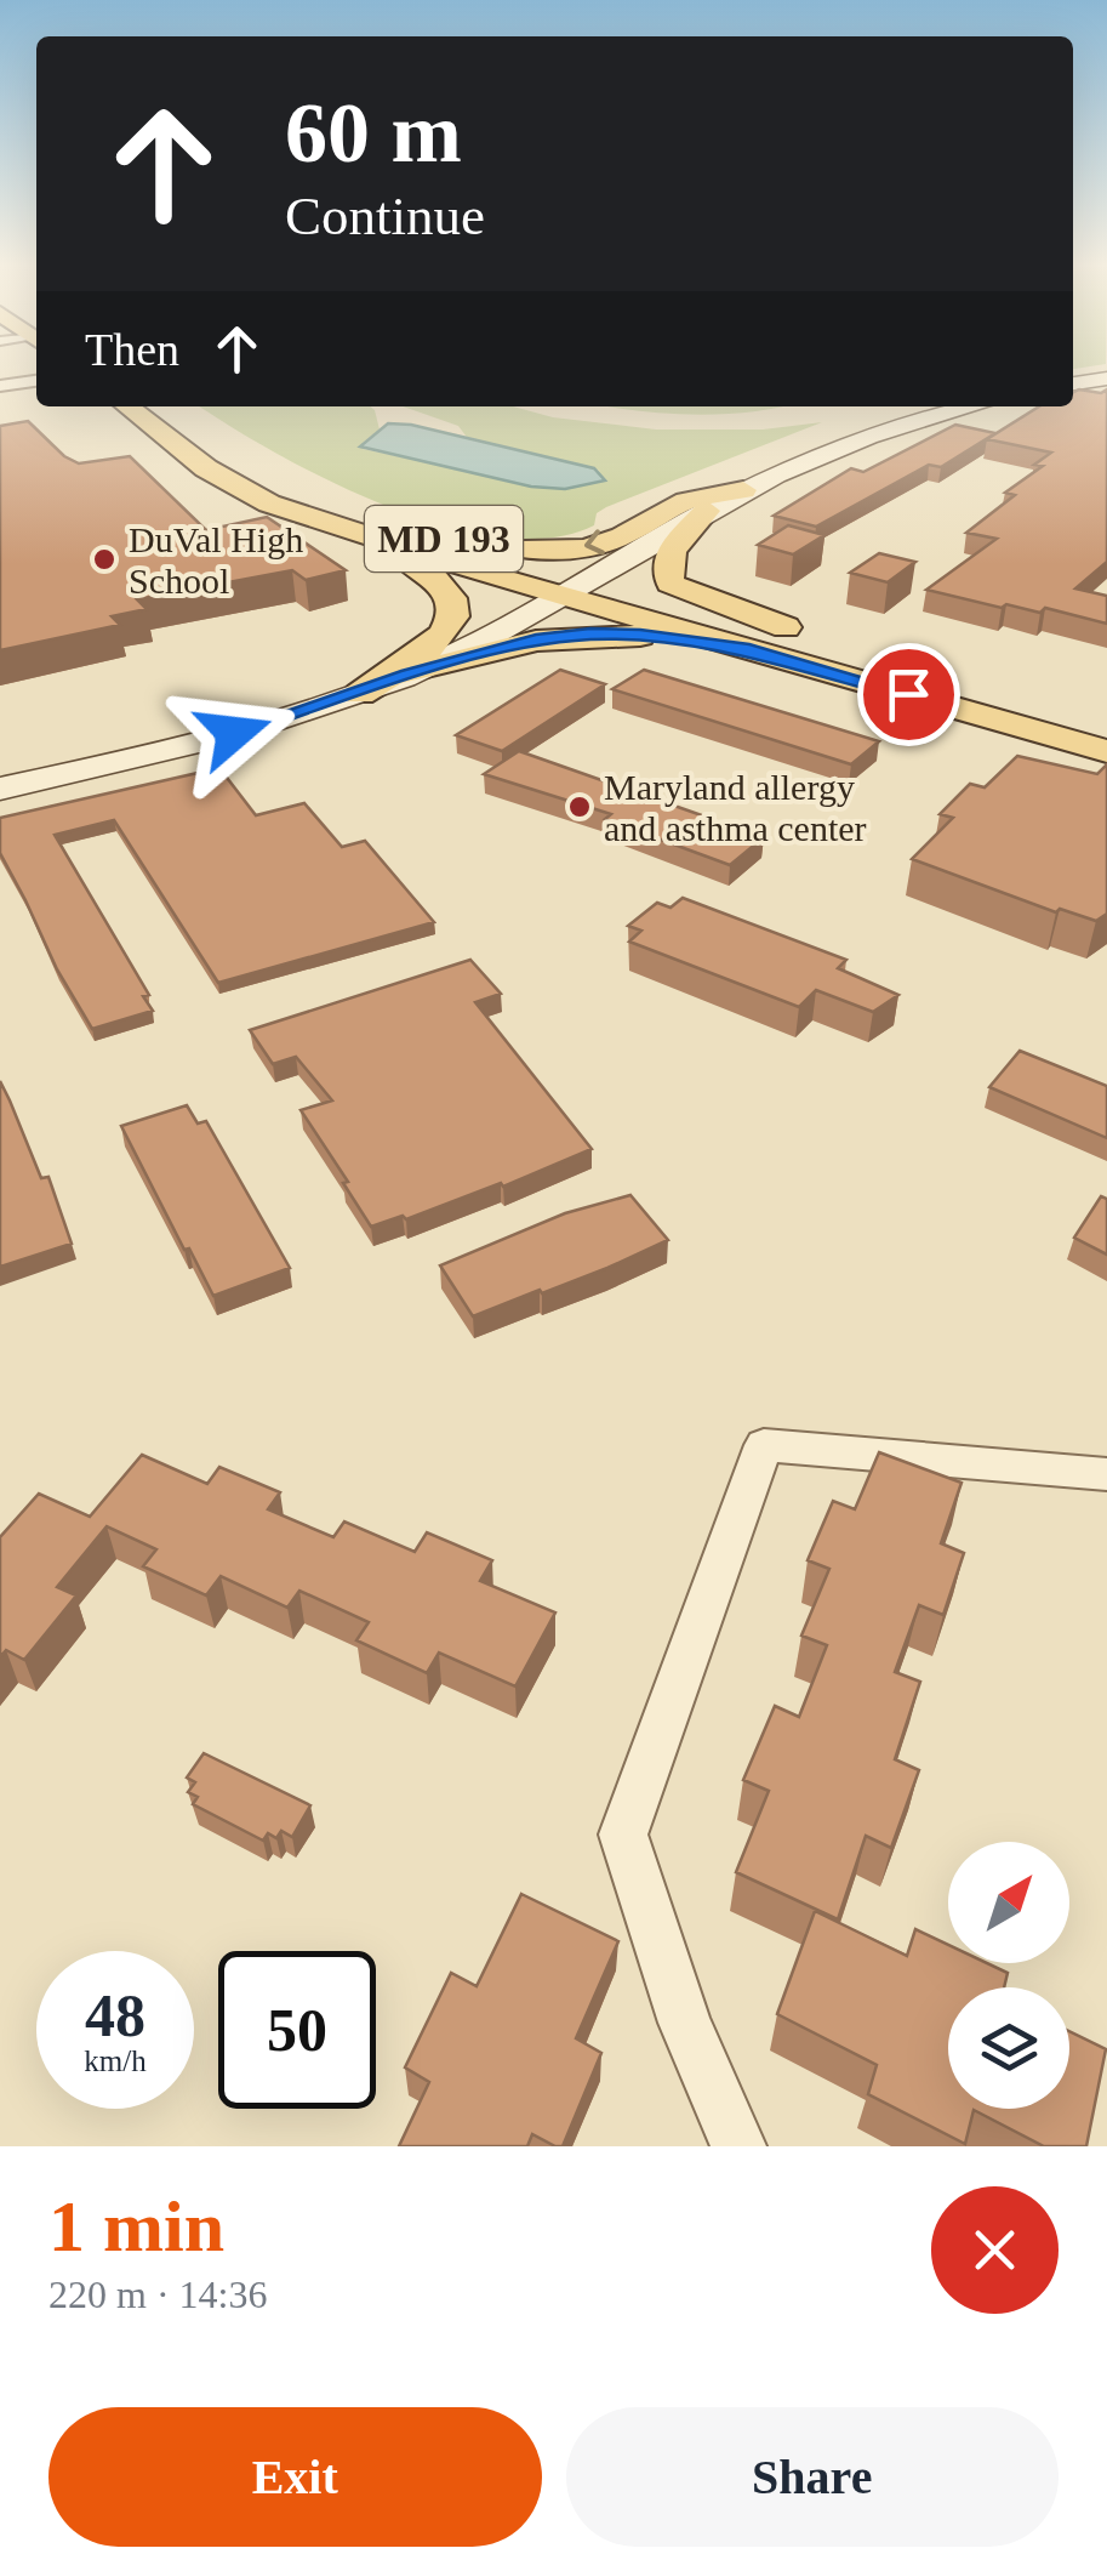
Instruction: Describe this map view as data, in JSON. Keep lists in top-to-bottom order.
{
  "streets": {
    "main road": ["MD 193"]
  },
  "places": ["DuVal High School", "Maryland allergy and asthma center"],
  "north": "top right",
  "page": {
    "turn": ["60 m", "Continue"],
    "then": "Then",
    "speed": "48 km/h",
    "limit": "50",
    "heading": ["1 min", "220 m · 14:36"],
    "buttons": ["Exit", "Share"]
  }
}
